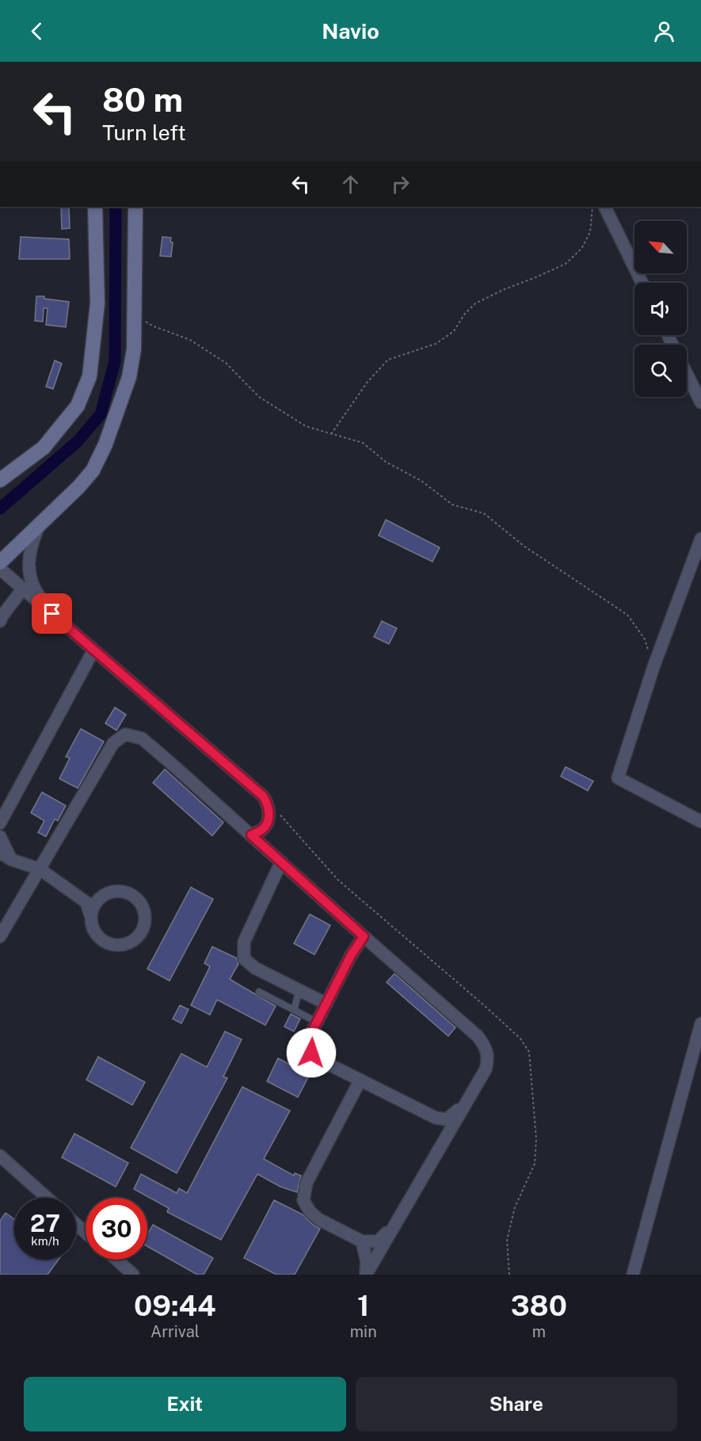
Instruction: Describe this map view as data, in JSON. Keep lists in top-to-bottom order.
{
  "north": "top left",
  "page": {
    "header": "Navio",
    "turn": ["80 m", "Turn left"],
    "speed": "27 km/h",
    "limit": "30",
    "eta": [
      "09:44",
      "Arrival",
      "1",
      "min",
      "380",
      "m"
    ],
    "buttons": ["Exit", "Share"]
  }
}
